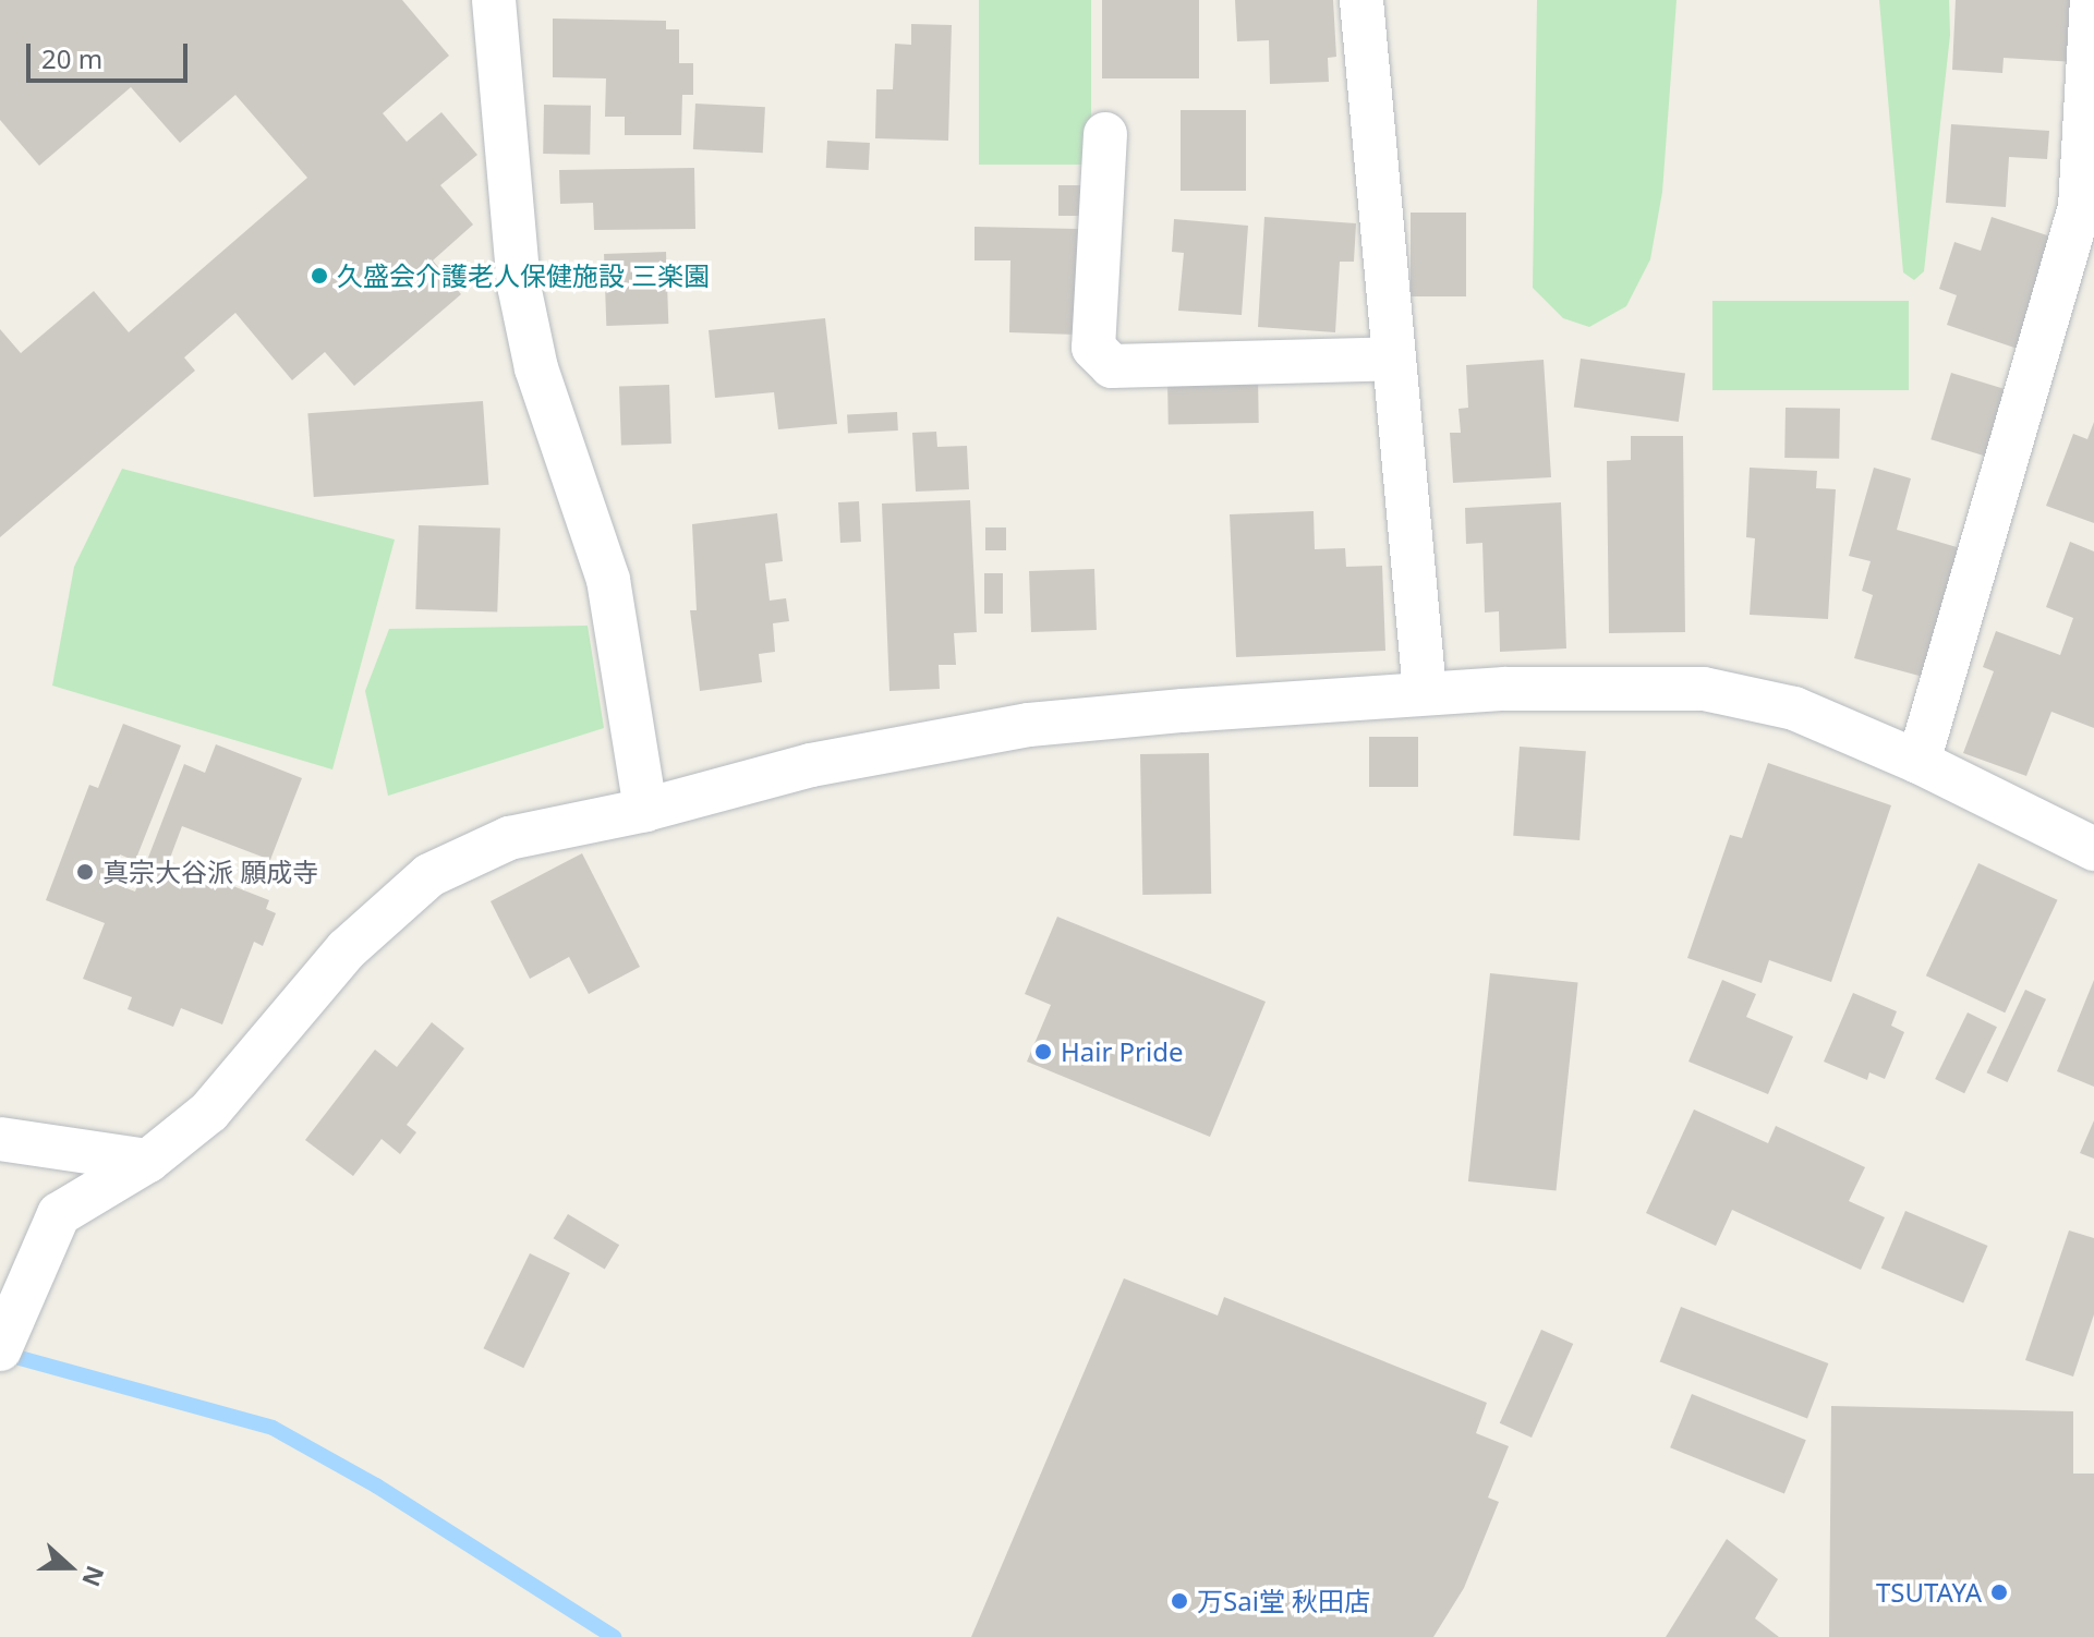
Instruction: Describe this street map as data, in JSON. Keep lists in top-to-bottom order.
{
  "places": [
    "久盛会介護老人保健施設 三楽園",
    "真宗大谷派 願成寺",
    "Hair Pride",
    "TSUTAYA",
    "万Sai堂 秋田店"
  ],
  "scale_bar": "20 m",
  "north": "right"
}
